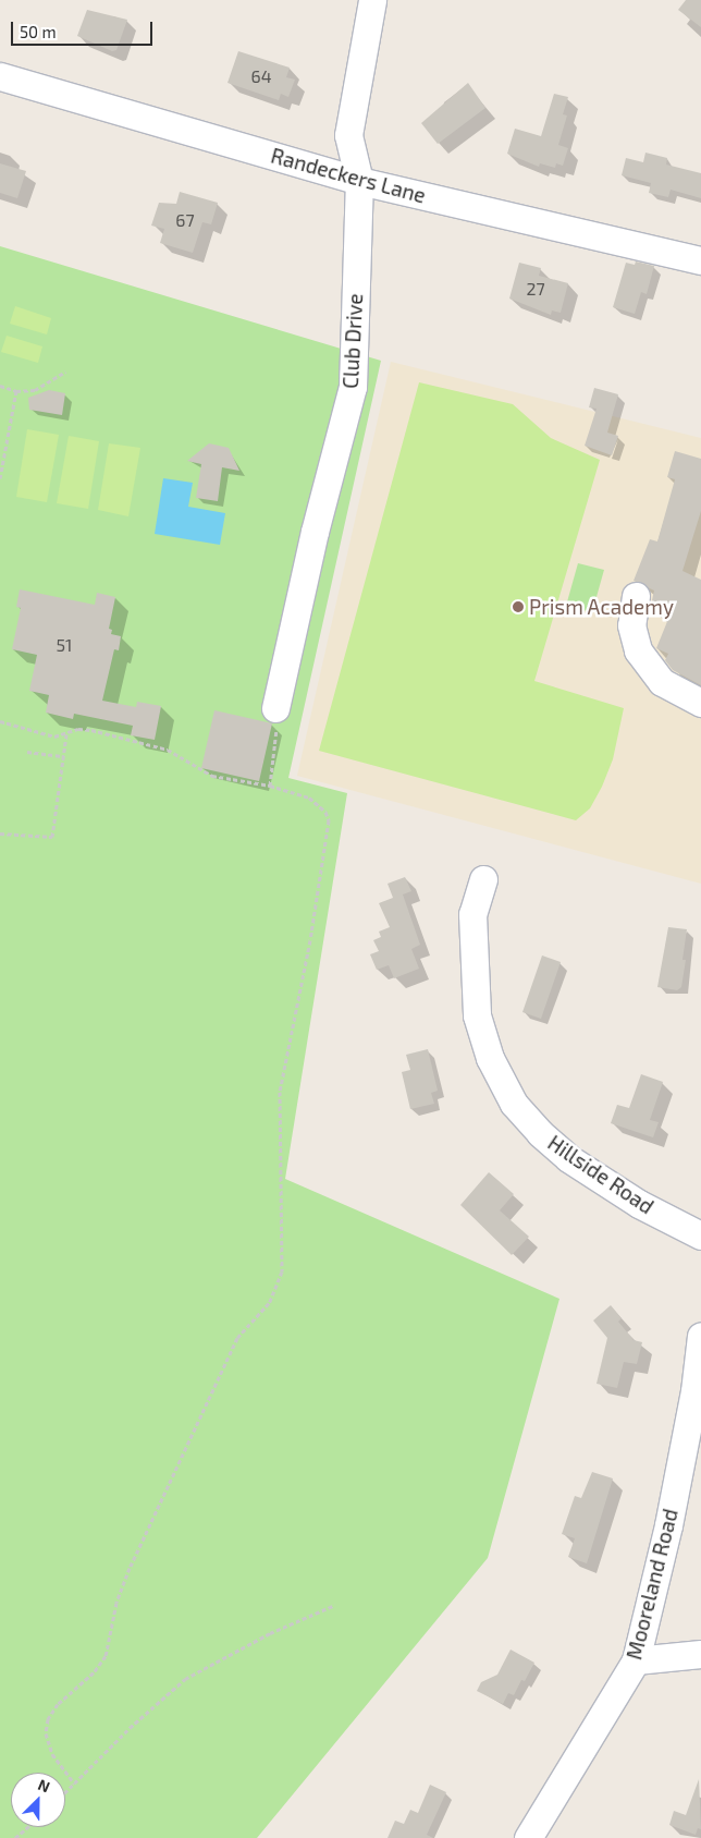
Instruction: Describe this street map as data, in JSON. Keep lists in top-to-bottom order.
{
  "streets": {
    "street": [
      "Randeckers Lane",
      "Club Drive",
      "Hillside Road",
      "Mooreland Road"
    ]
  },
  "crossings": [
    ["Randeckers Lane", "Club Drive"]
  ],
  "places": ["Prism Academy"],
  "house_numbers": [
    "64",
    "67",
    "27",
    "51"
  ],
  "scale_bar": "50 m",
  "north": "top right"
}
